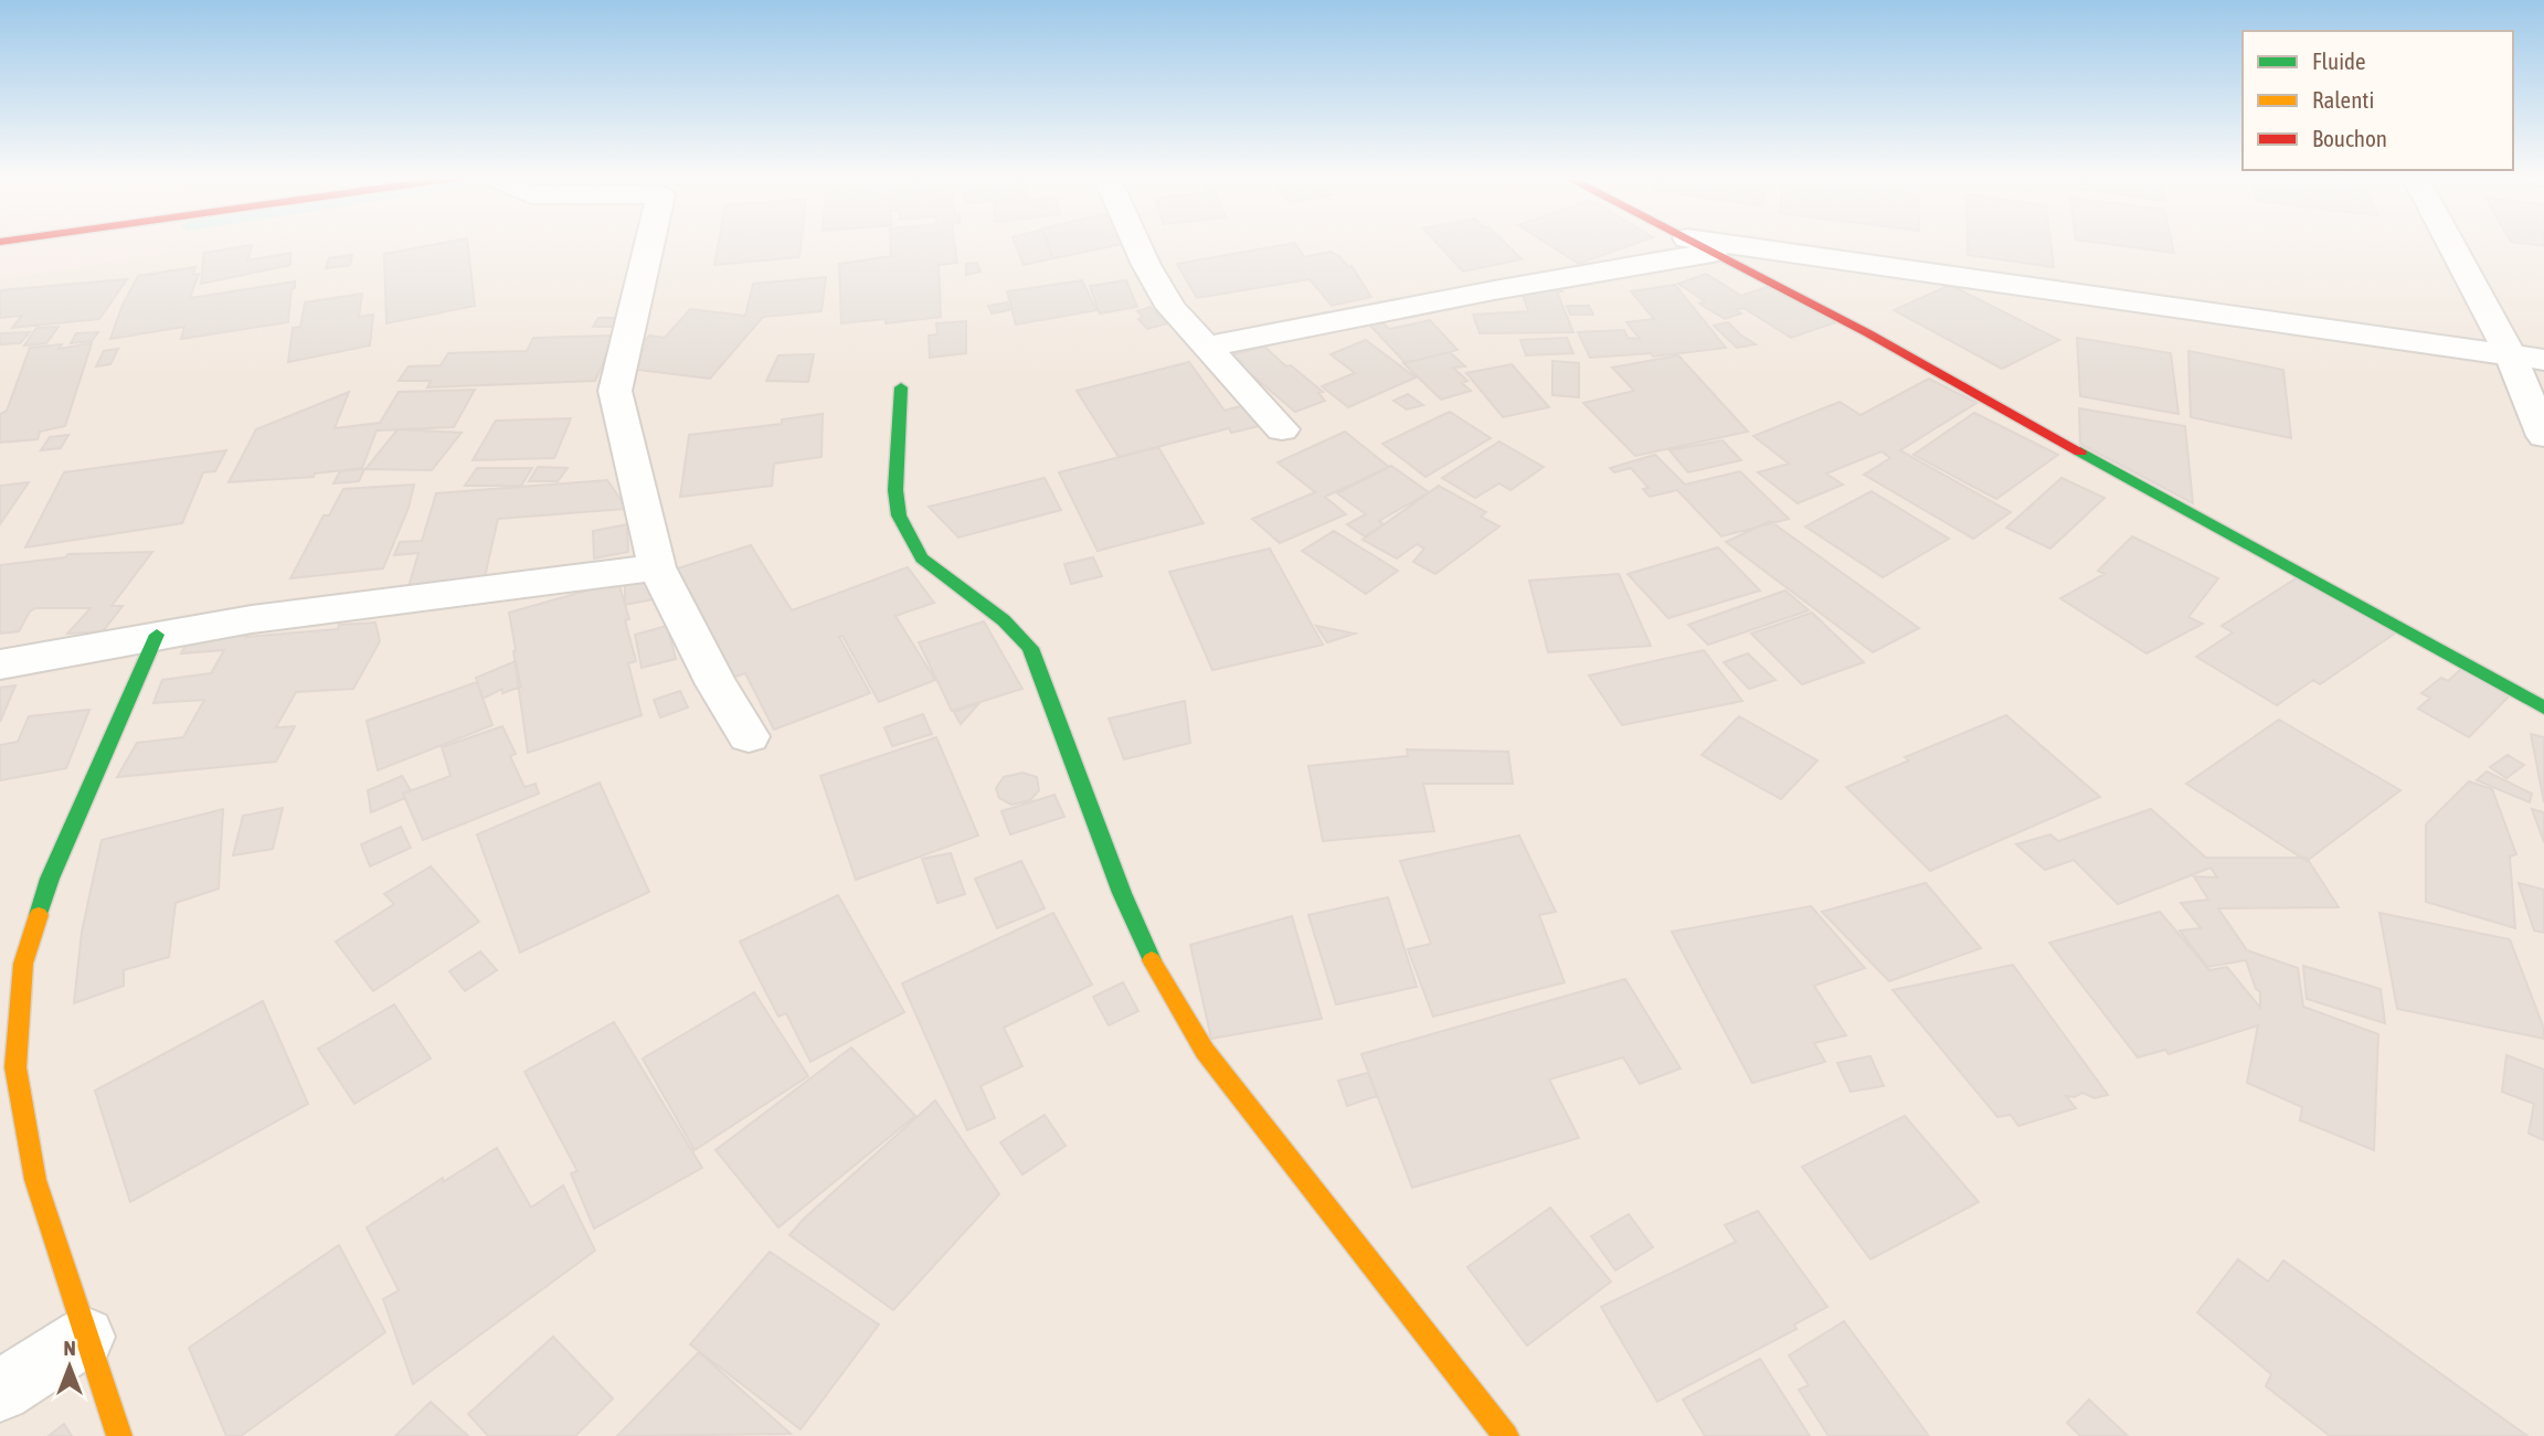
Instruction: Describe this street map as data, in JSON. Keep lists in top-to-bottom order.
{
  "legend": ["Fluide", "Ralenti", "Bouchon"],
  "north": "top"
}
